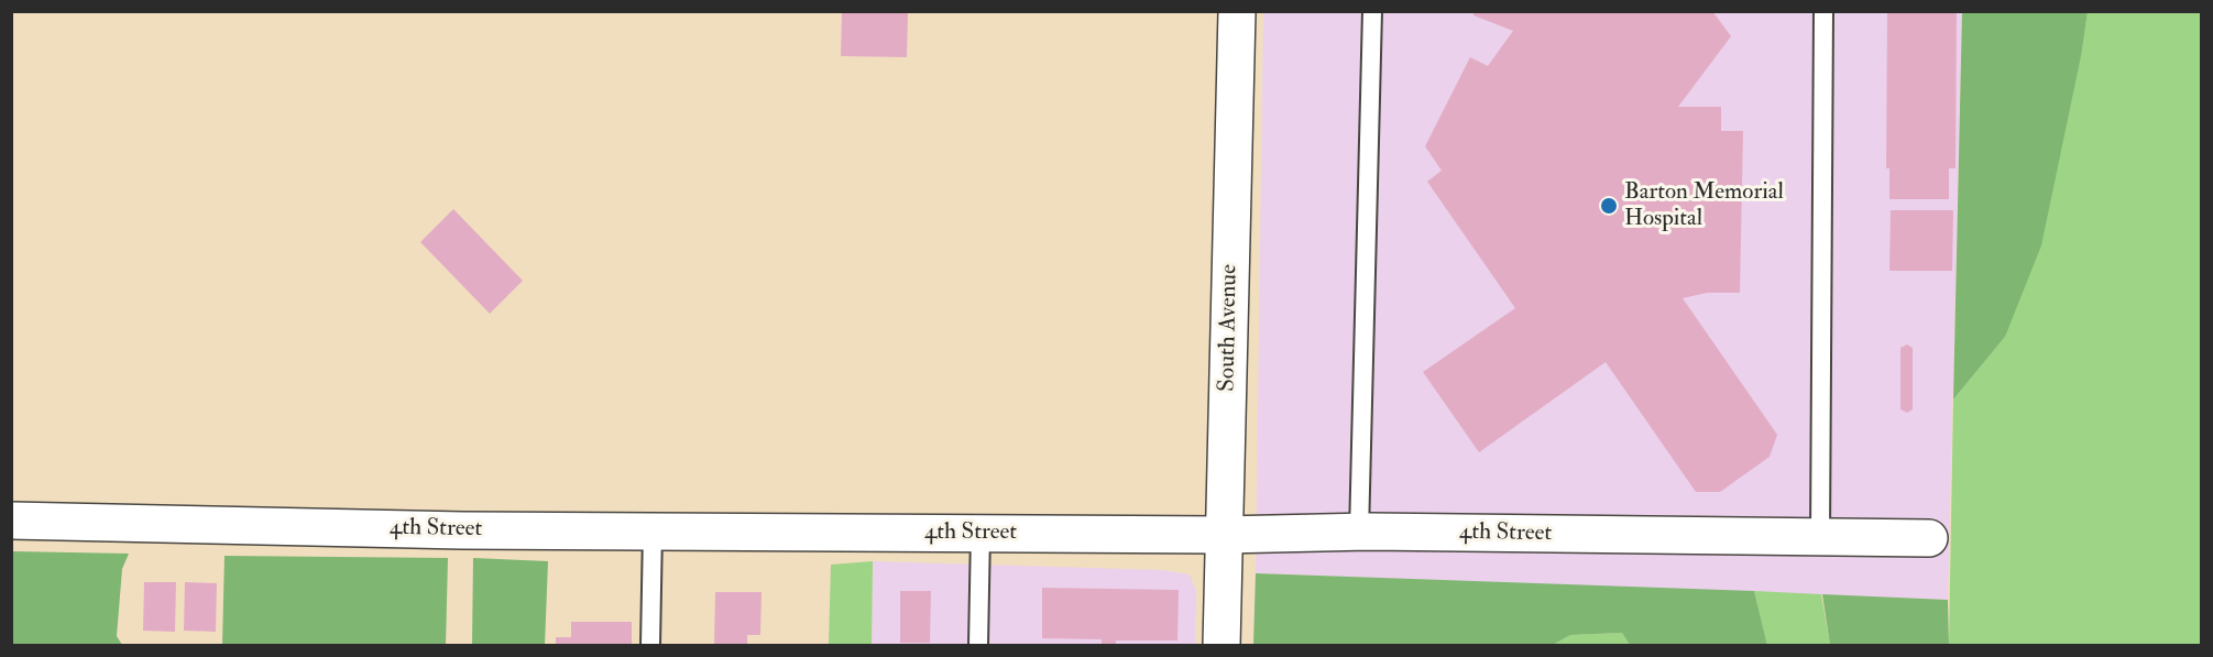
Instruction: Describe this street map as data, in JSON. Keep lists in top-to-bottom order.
{
  "streets": {
    "street": ["South Avenue", "4th Street"]
  },
  "crossings": [
    ["South Avenue", "4th Street"]
  ],
  "places": ["Barton Memorial Hospital"]
}
